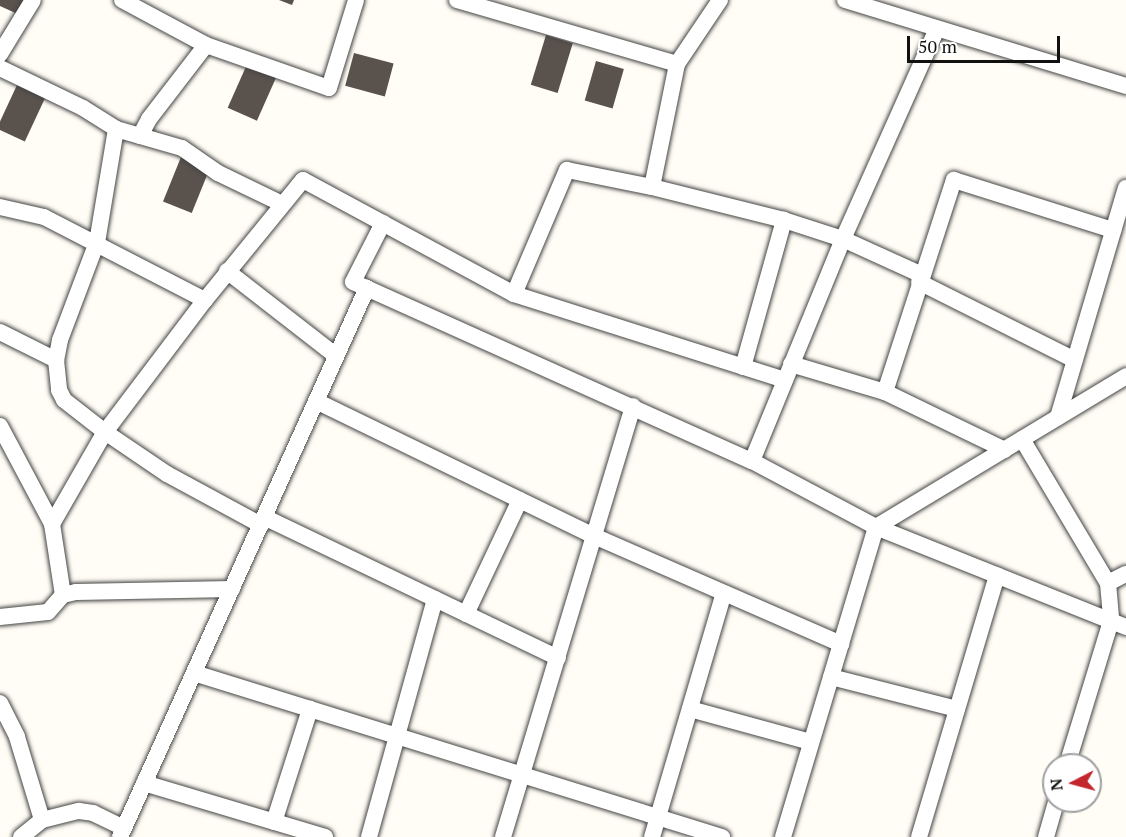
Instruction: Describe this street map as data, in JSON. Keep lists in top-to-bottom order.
{
  "scale_bar": "50 m",
  "north": "left"
}
